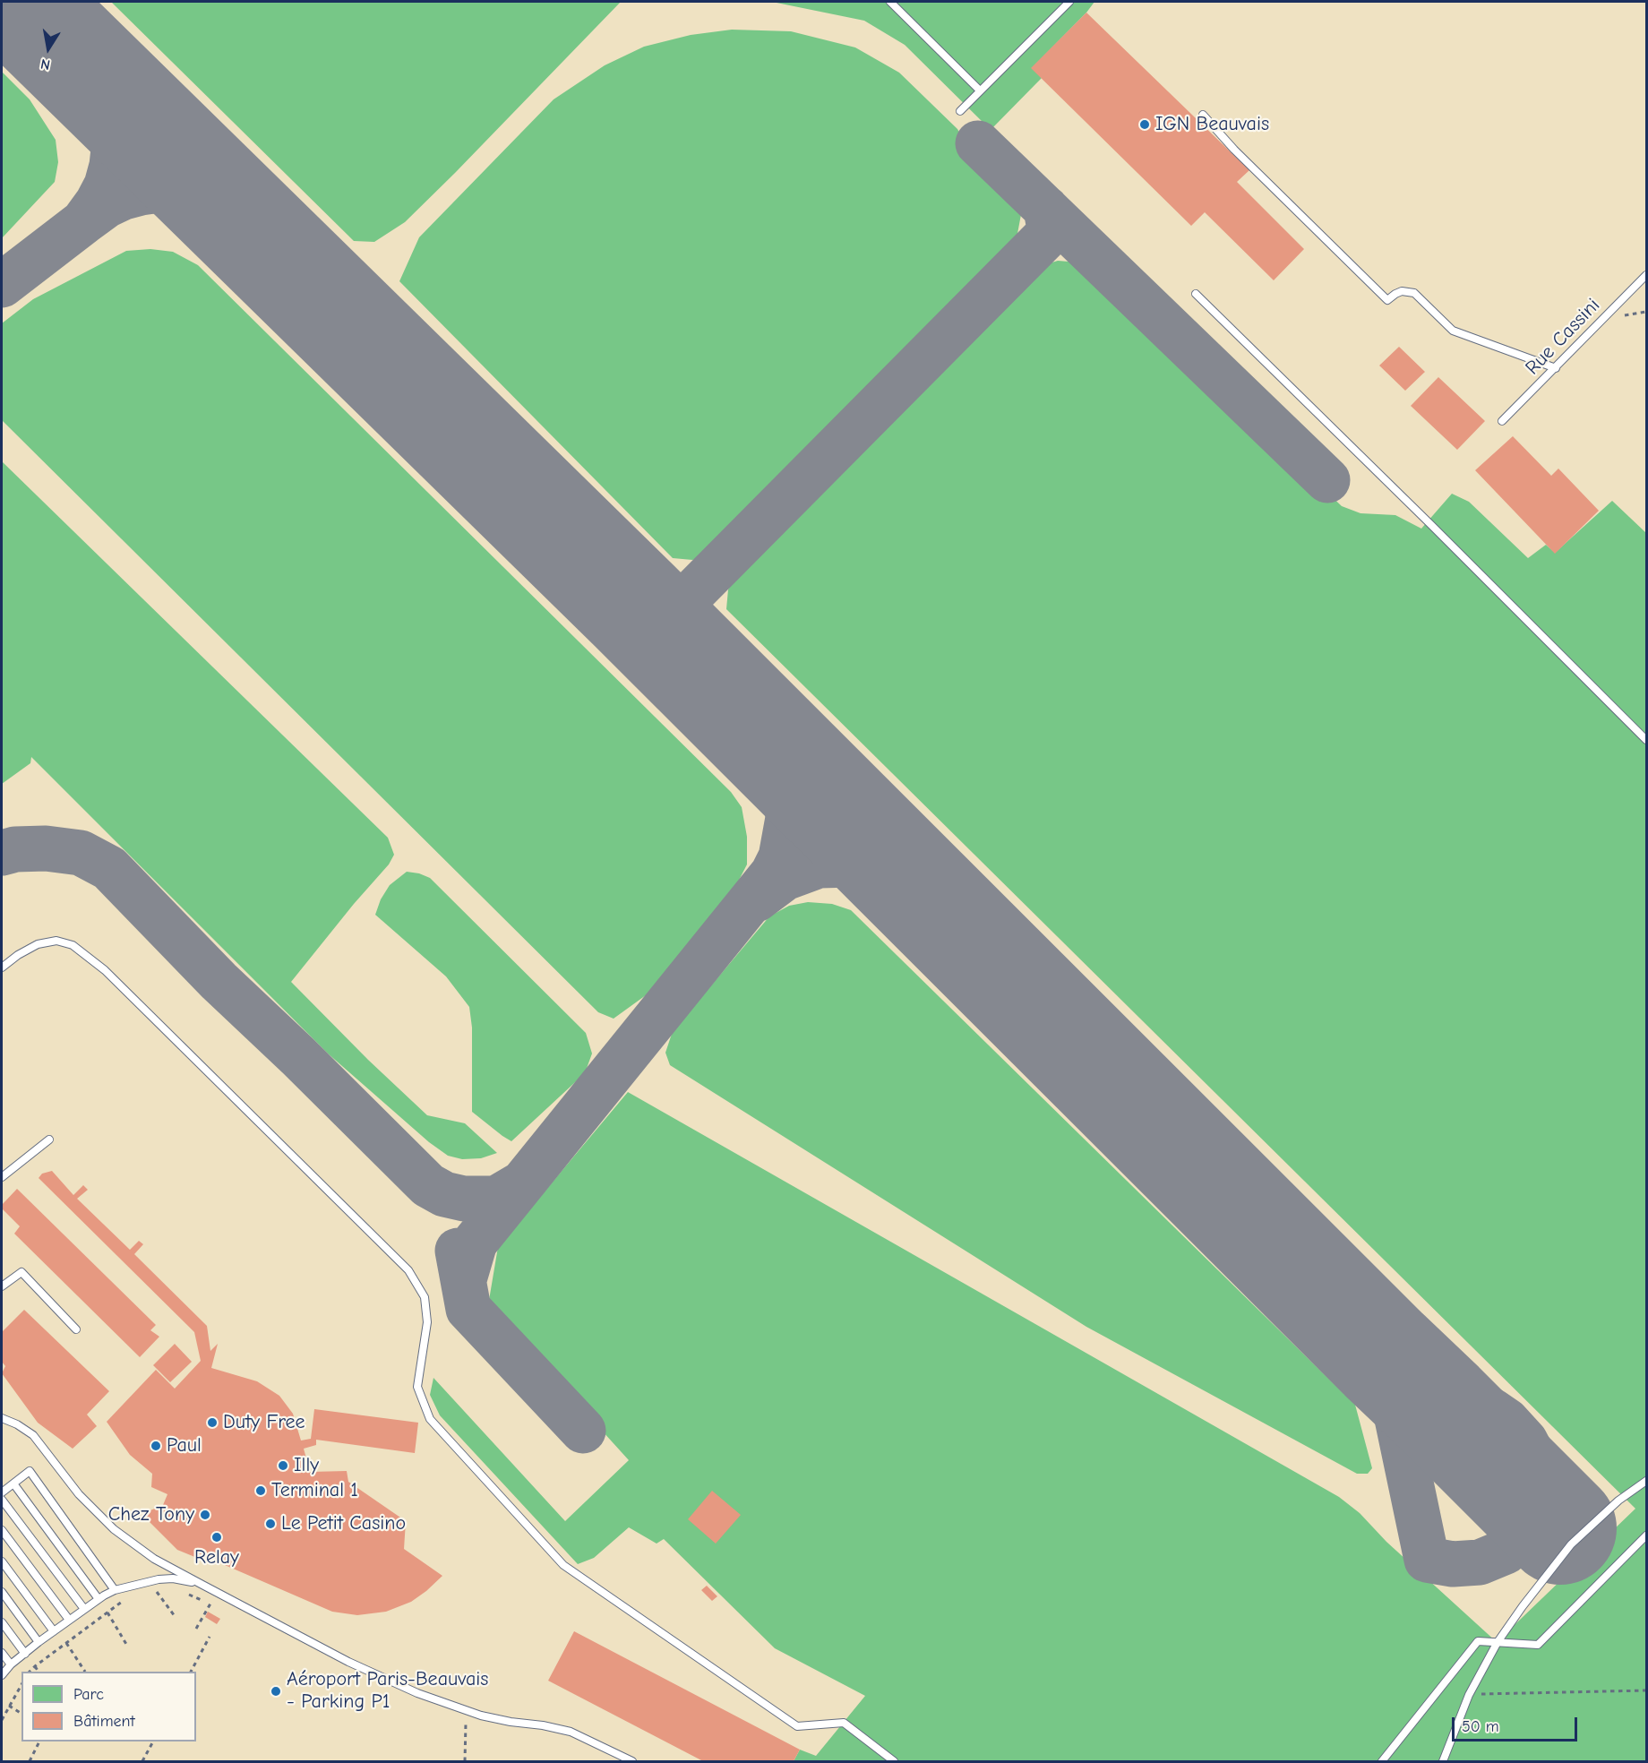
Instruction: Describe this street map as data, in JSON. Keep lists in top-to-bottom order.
{
  "streets": {
    "lane": ["Rue Cassini"]
  },
  "places": [
    "IGN Beauvais",
    "Duty Free",
    "Paul",
    "Illy",
    "Terminal 1",
    "Chez Tony",
    "Le Petit Casino",
    "Relay",
    "Aéroport Paris-Beauvais - Parking P1"
  ],
  "legend": ["Parc", "Bâtiment"],
  "scale_bar": "50 m",
  "north": "bottom"
}
